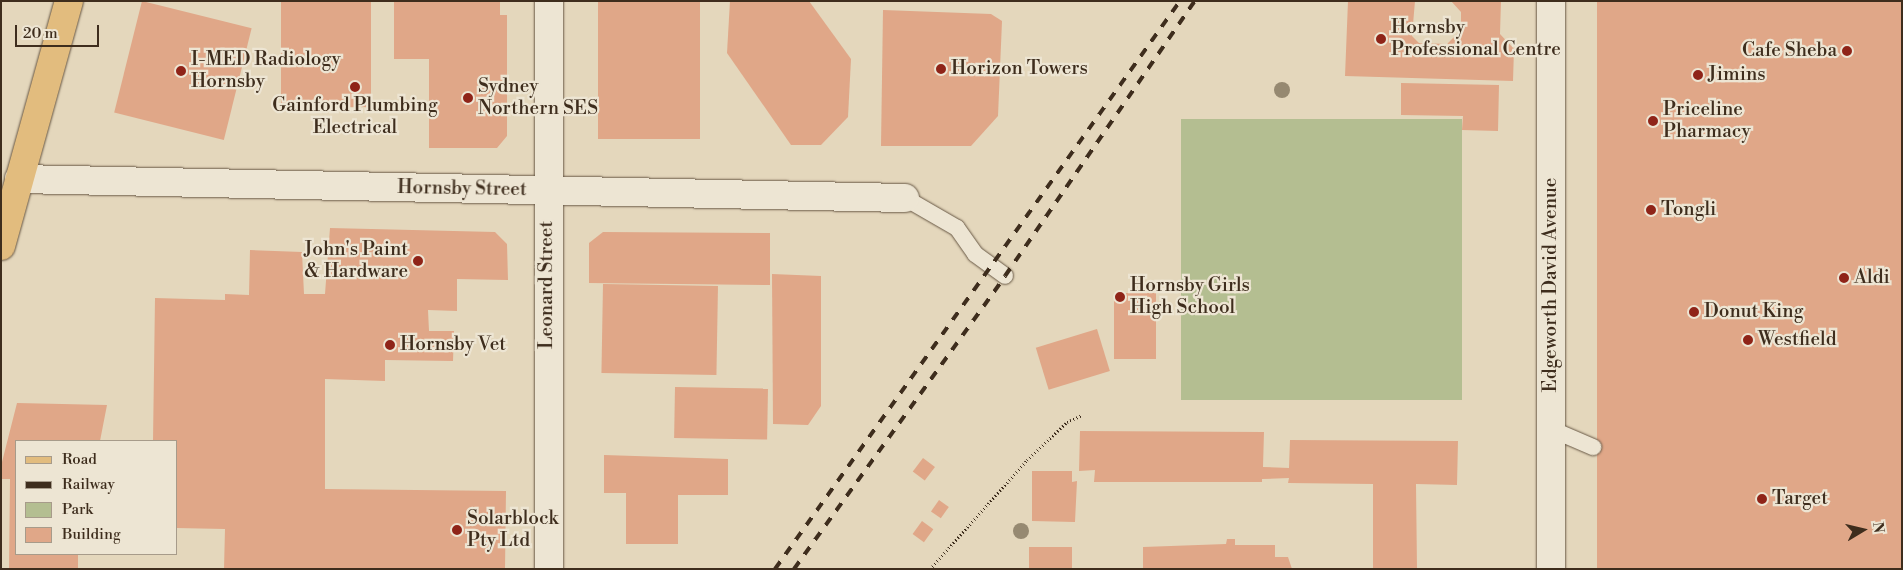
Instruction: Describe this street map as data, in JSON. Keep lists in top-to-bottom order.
{
  "streets": {
    "street": ["Hornsby Street", "Leonard Street", "Edgeworth David Avenue"]
  },
  "crossings": [
    ["Hornsby Street", "Leonard Street"]
  ],
  "places": [
    "Hornsby Professional Centre",
    "Cafe Sheba",
    "Horizon Towers",
    "I-MED Radiology Hornsby",
    "Jimins",
    "Gainford Plumbing Electrical",
    "Sydney Northern SES",
    "Priceline Pharmacy",
    "Tongli",
    "John's Paint & Hardware",
    "Aldi",
    "Hornsby Girls High School",
    "Donut King",
    "Westfield",
    "Hornsby Vet",
    "Target",
    "Solarblock Pty Ltd"
  ],
  "legend": [
    "Road",
    "Railway",
    "Park",
    "Building"
  ],
  "scale_bar": "20 m",
  "north": "right"
}
